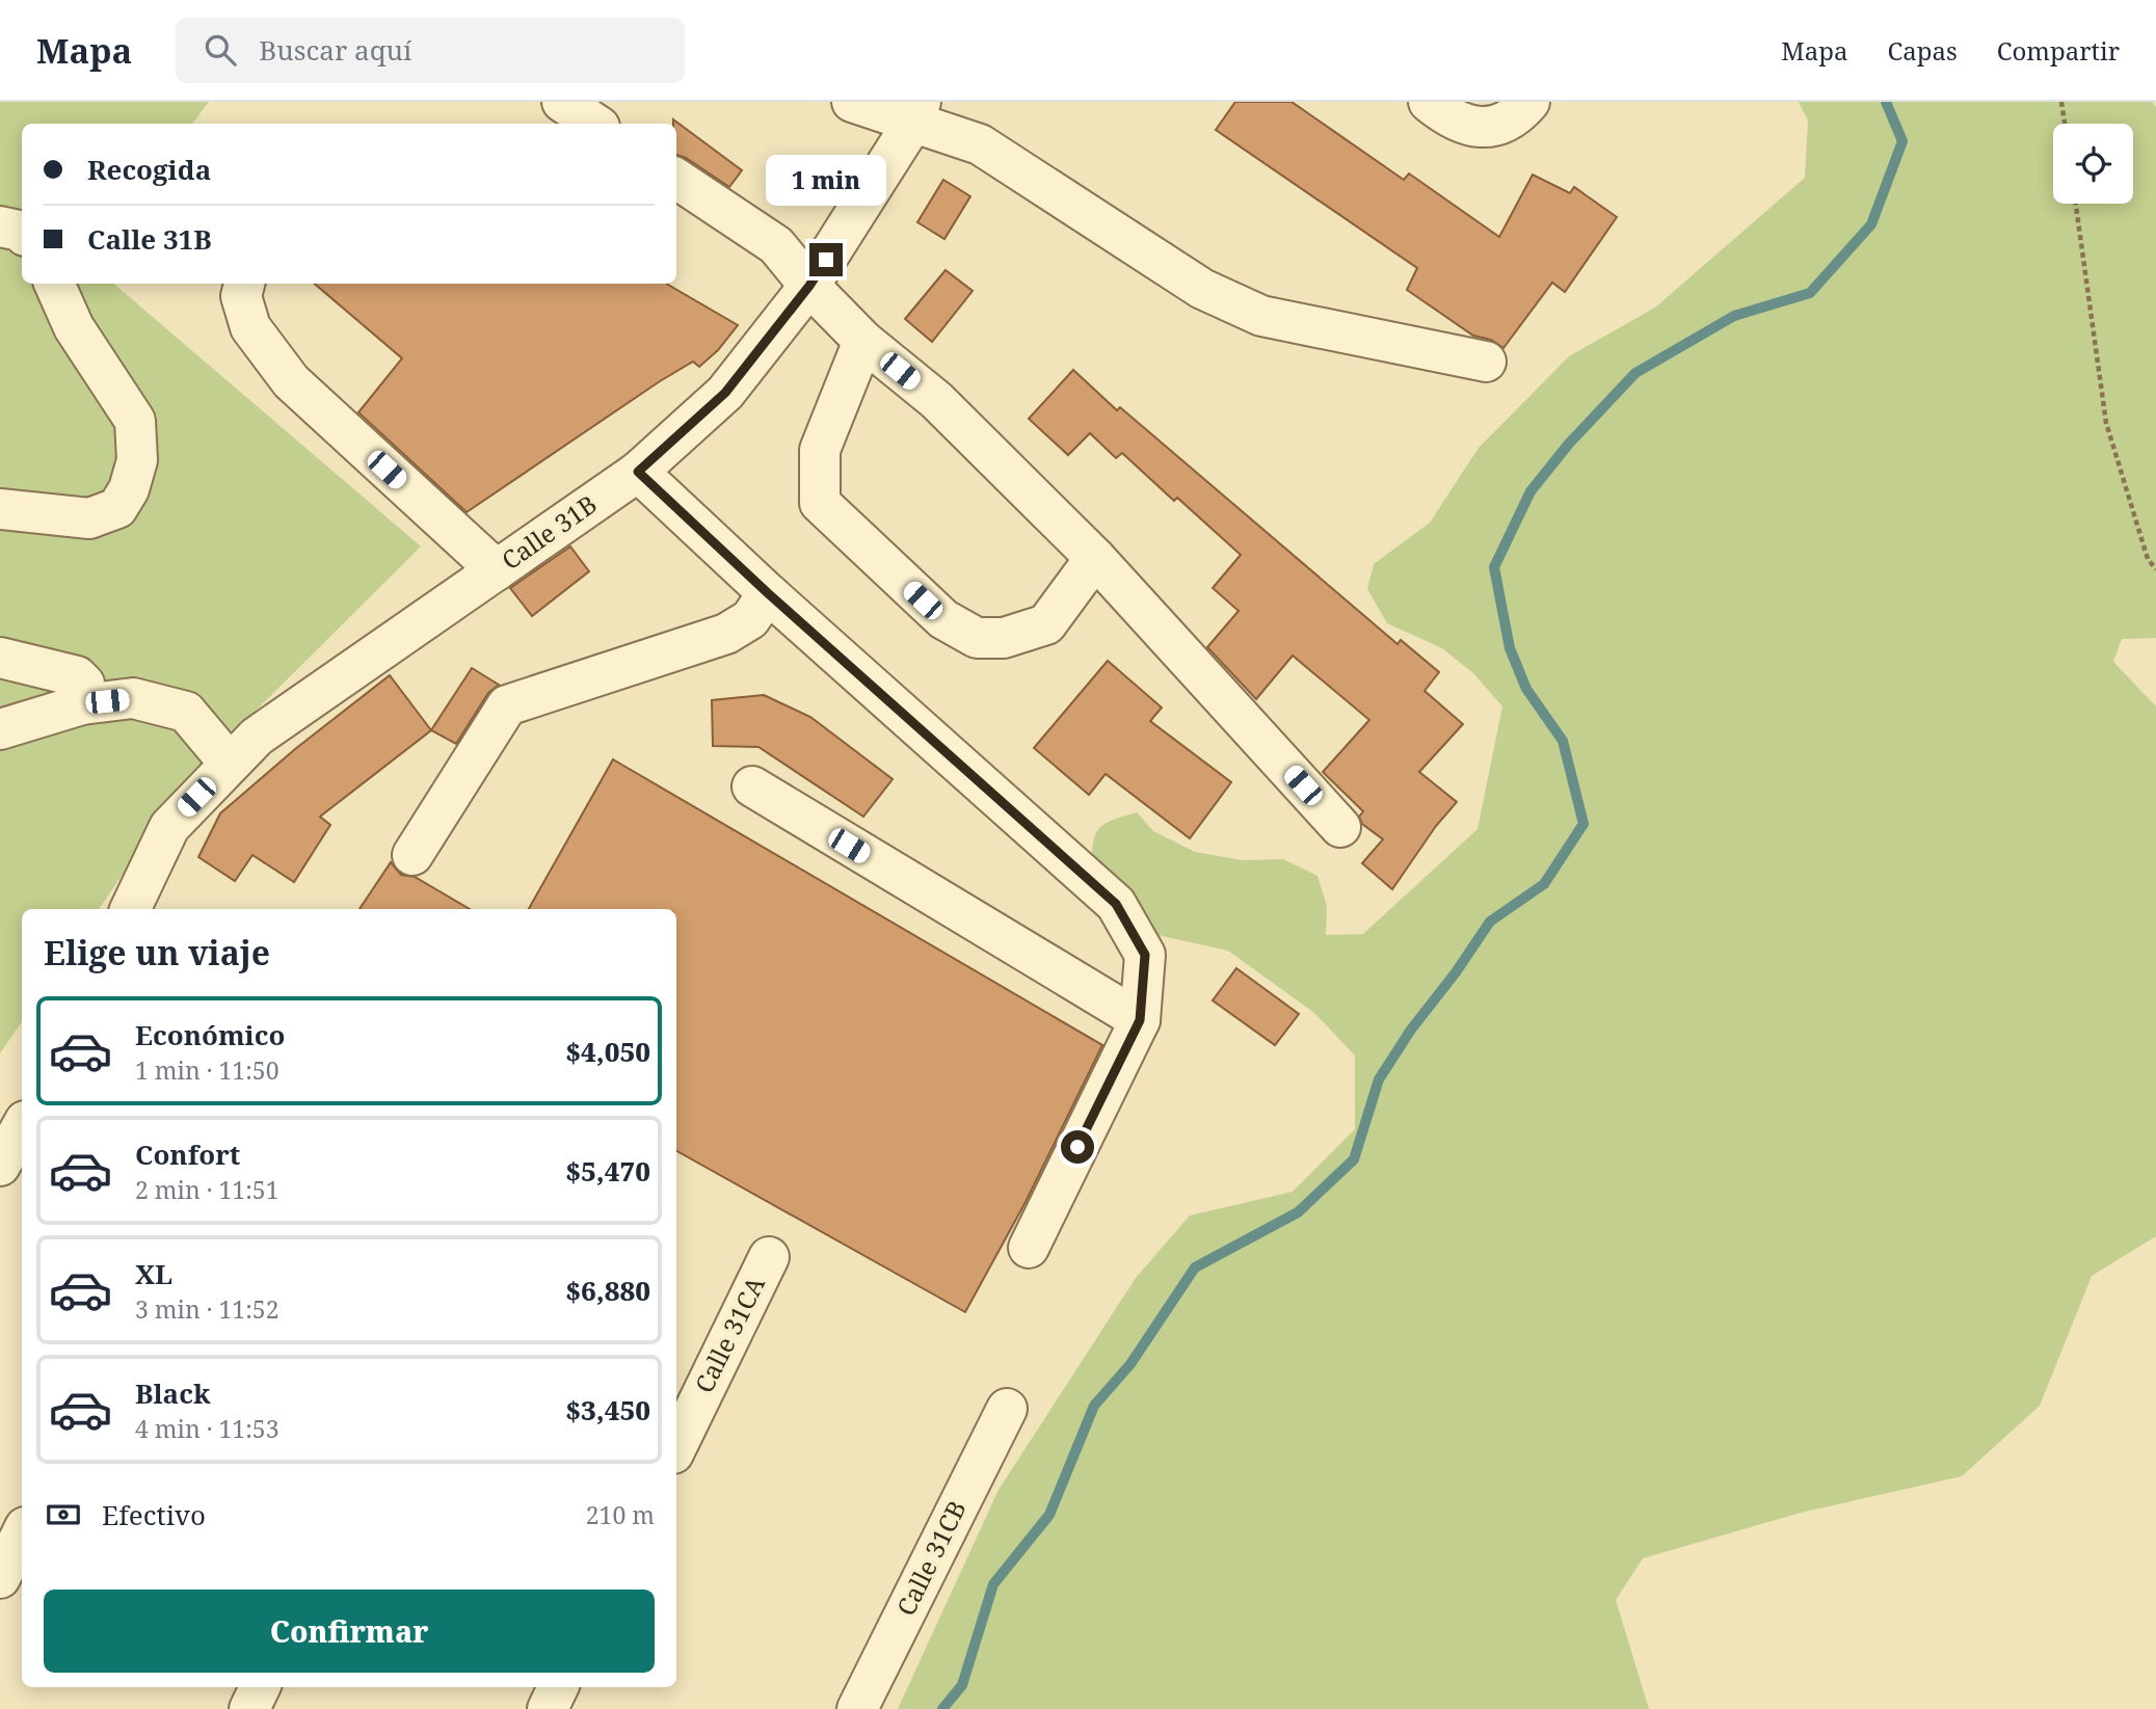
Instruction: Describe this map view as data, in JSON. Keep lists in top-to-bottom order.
{
  "streets": {
    "street": ["Calle 31B", "Calle 31CA", "Calle 31CB"]
  },
  "page": {
    "header": "Mapa",
    "search": "Buscar aquí",
    "nav": ["Mapa", "Capas", "Compartir"],
    "banner": ["Recogida", "Calle 31B"],
    "bubble": "1 min",
    "heading": "Elige un viaje",
    "list": [
      {
        "name": "Económico",
        "note": "1 min · 11:50",
        "value": "$4,050"
      },
      {
        "name": "Confort",
        "note": "2 min · 11:51",
        "value": "$5,470"
      },
      {
        "name": "XL",
        "note": "3 min · 11:52",
        "value": "$6,880"
      },
      {
        "name": "Black",
        "note": "4 min · 11:53",
        "value": "$3,450"
      }
    ],
    "pay": ["Efectivo", "210 m"],
    "buttons": "Confirmar"
  }
}
